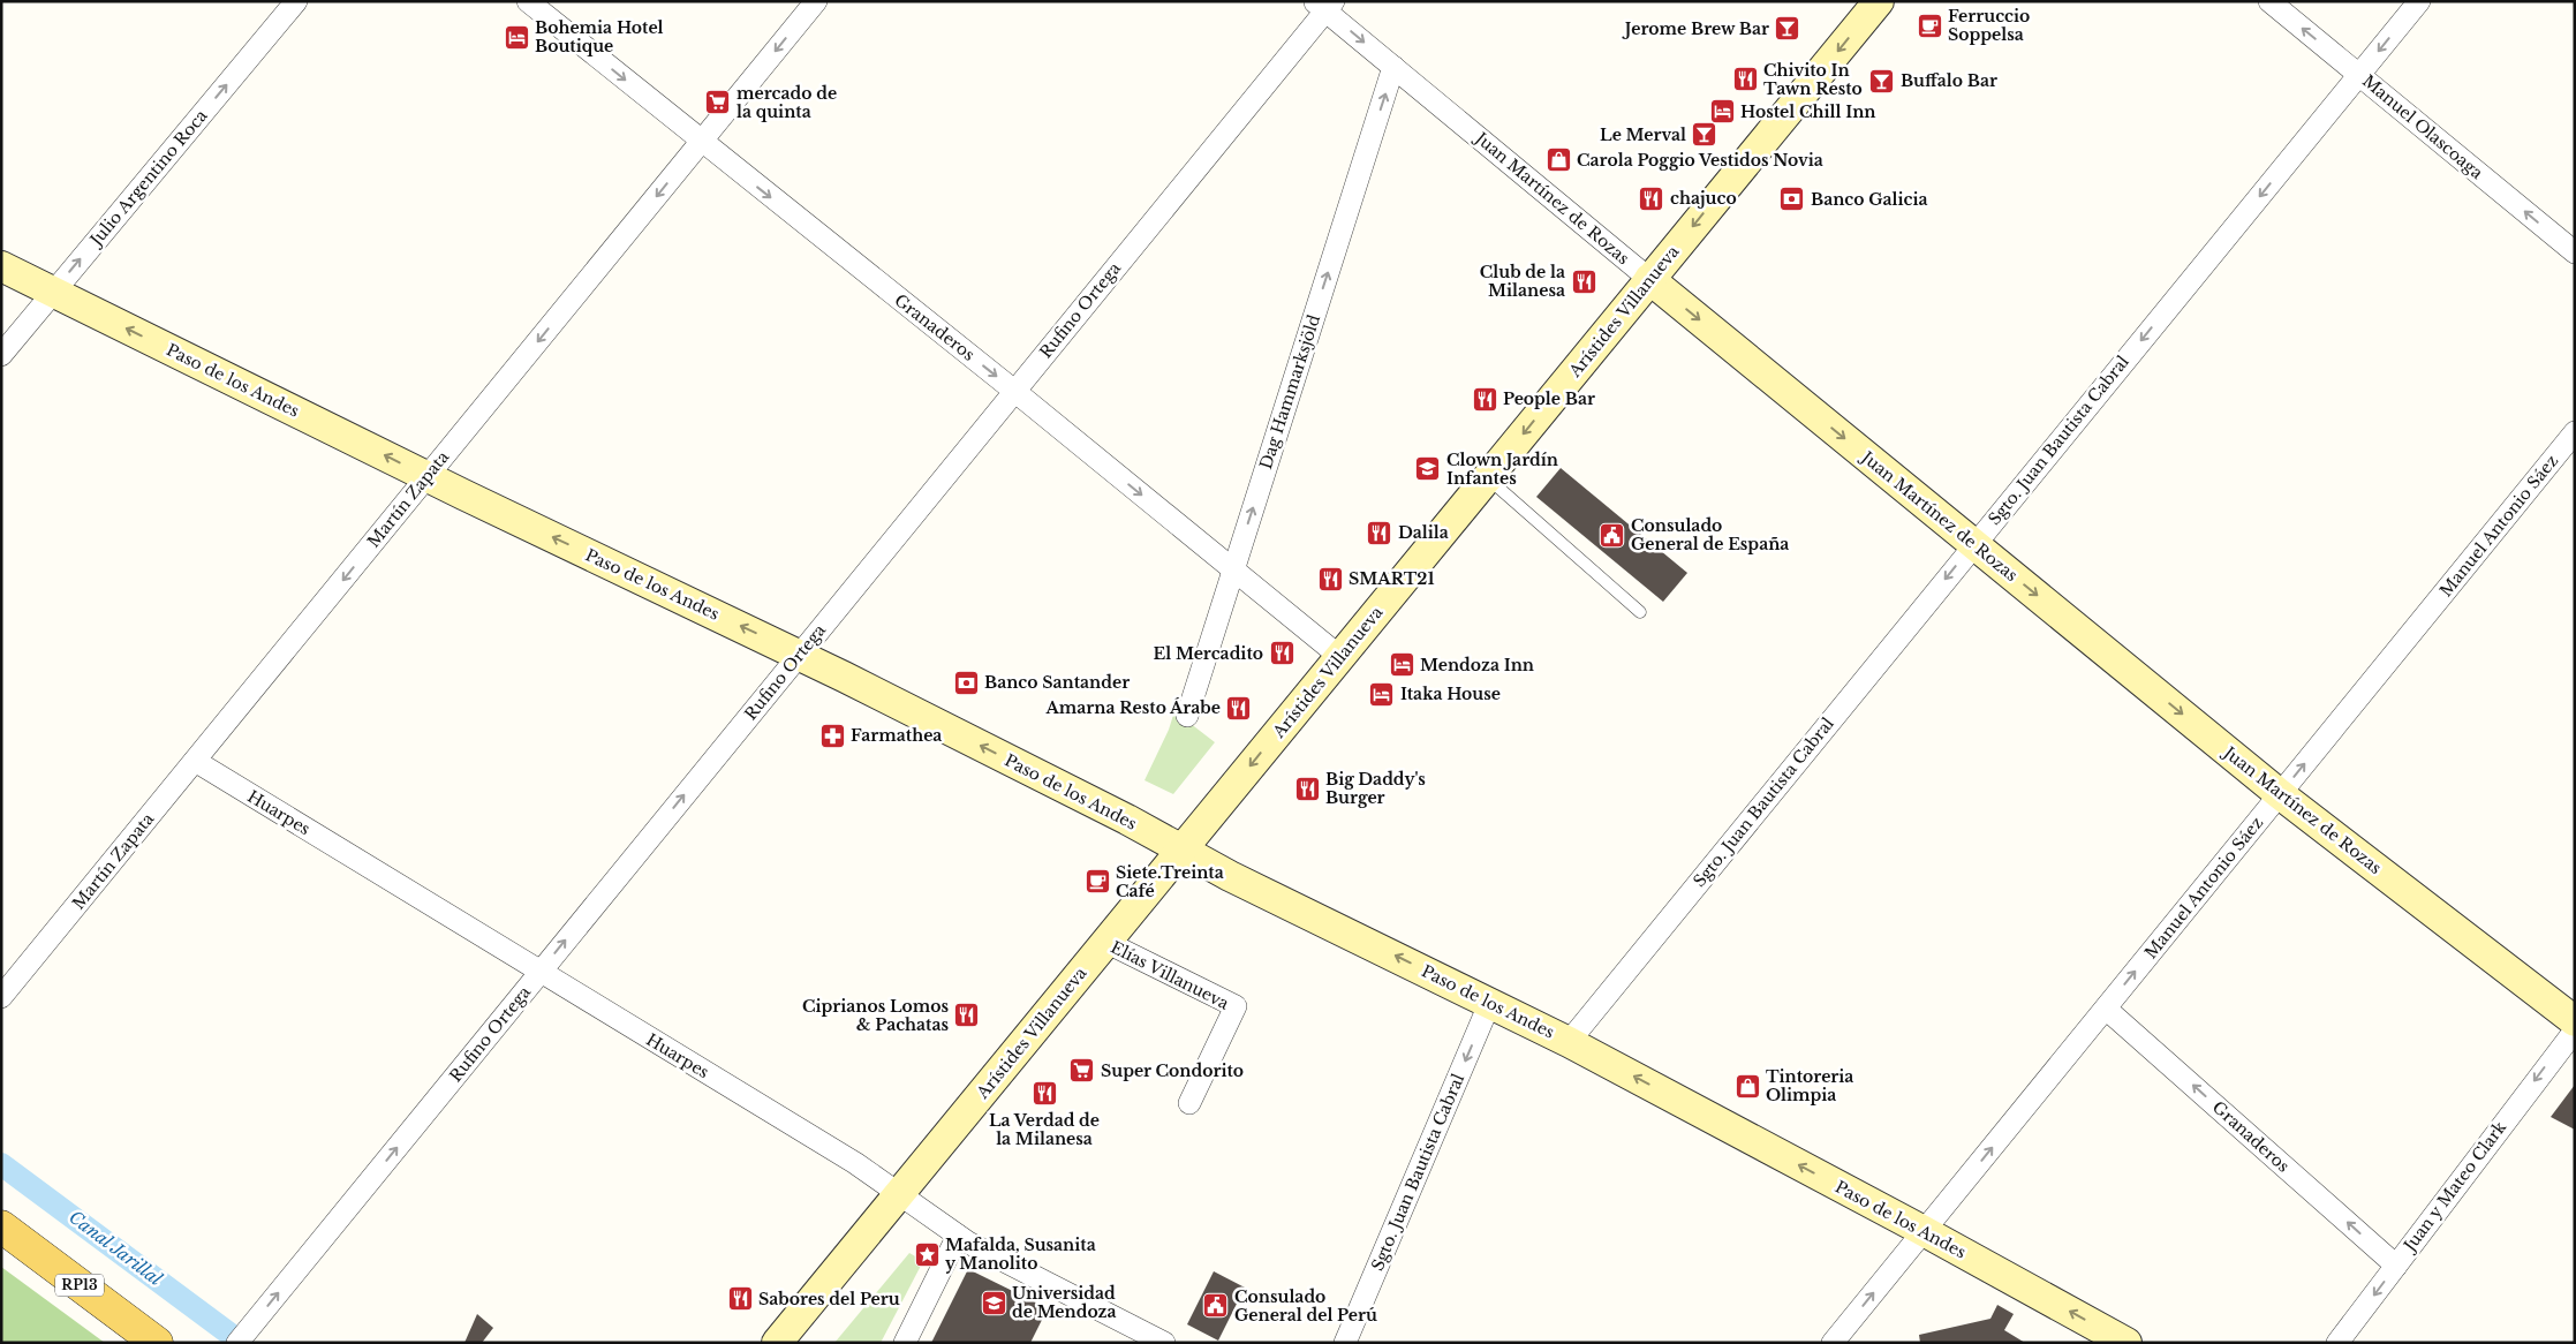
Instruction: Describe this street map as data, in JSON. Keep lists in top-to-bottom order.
{
  "streets": {
    "main road": ["RP13"],
    "street": [
      "Manuel Olascoaga",
      "Julio Argentino Roca",
      "Juan Martínez de Rozas",
      "Rufino Ortega",
      "Arístides Villanueva",
      "Granaderos",
      "Paso de los Andes",
      "Dag Hammarksjöld",
      "Sgto. Juan Bautista Cabral",
      "Martín Zapata",
      "Manuel Antonio Sáez",
      "Huarpes",
      "Elías Villanueva",
      "Juan y Mateo Clark"
    ]
  },
  "crossings": [
    ["Manuel Olascoaga", "Sgto. Juan Bautista Cabral"],
    ["Julio Argentino Roca", "Paso de los Andes"],
    ["Juan Martínez de Rozas", "Rufino Ortega"],
    ["Juan Martínez de Rozas", "Arístides Villanueva"],
    ["Juan Martínez de Rozas", "Dag Hammarksjöld"],
    ["Juan Martínez de Rozas", "Sgto. Juan Bautista Cabral"],
    ["Juan Martínez de Rozas", "Manuel Antonio Sáez"],
    ["Rufino Ortega", "Granaderos"],
    ["Rufino Ortega", "Paso de los Andes"],
    ["Rufino Ortega", "Huarpes"],
    ["Arístides Villanueva", "Granaderos"],
    ["Arístides Villanueva", "Paso de los Andes"],
    ["Arístides Villanueva", "Huarpes"],
    ["Arístides Villanueva", "Elías Villanueva"],
    ["Granaderos", "Dag Hammarksjöld"],
    ["Granaderos", "Martín Zapata"],
    ["Granaderos", "Manuel Antonio Sáez"],
    ["Granaderos", "Juan y Mateo Clark"],
    ["Paso de los Andes", "Sgto. Juan Bautista Cabral"],
    ["Paso de los Andes", "Martín Zapata"],
    ["Paso de los Andes", "Manuel Antonio Sáez"],
    ["Martín Zapata", "Huarpes"]
  ],
  "one_way": [
    "Manuel Olascoaga",
    "Julio Argentino Roca",
    "Juan Martínez de Rozas",
    "Rufino Ortega",
    "Arístides Villanueva",
    "Paso de los Andes",
    "Dag Hammarksjöld",
    "Sgto. Juan Bautista Cabral",
    "Martín Zapata",
    "Manuel Antonio Sáez",
    "Juan y Mateo Clark"
  ],
  "water": ["Canal Jarillal"],
  "places": {
    "cafe": ["Ferruccio Soppelsa", "Siete.Treinta Café"],
    "bar": ["Jerome Brew Bar", "Buffalo Bar", "Le Merval"],
    "hotel": [
      "Bohemia Hotel Boutique",
      "Hostel Chill Inn",
      "Mendoza Inn",
      "Itaka House"
    ],
    "restaurant": [
      "Chivito In Tawn Resto",
      "chajuco",
      "Club de la Milanesa",
      "People Bar",
      "Dalila",
      "SMART21",
      "El Mercadito",
      "Amarna Resto Árabe",
      "Big Daddy's Burger",
      "Ciprianos Lomos & Pachatas",
      "La Verdad de la Milanesa",
      "Sabores del Peru"
    ],
    "supermarket": ["mercado de la quinta", "Super Condorito"],
    "shop": ["Carola Poggio Vestidos Novia", "Tintoreria Olimpia"],
    "bank": ["Banco Galicia", "Banco Santander"],
    "school or university": ["Clown Jardín Infantes", "Universidad de Mendoza"],
    "public building": ["Consulado General de España", "Consulado General del Perú"],
    "pharmacy": ["Farmathea"],
    "place": ["Mafalda, Susanita y Manolito"]
  }
}
